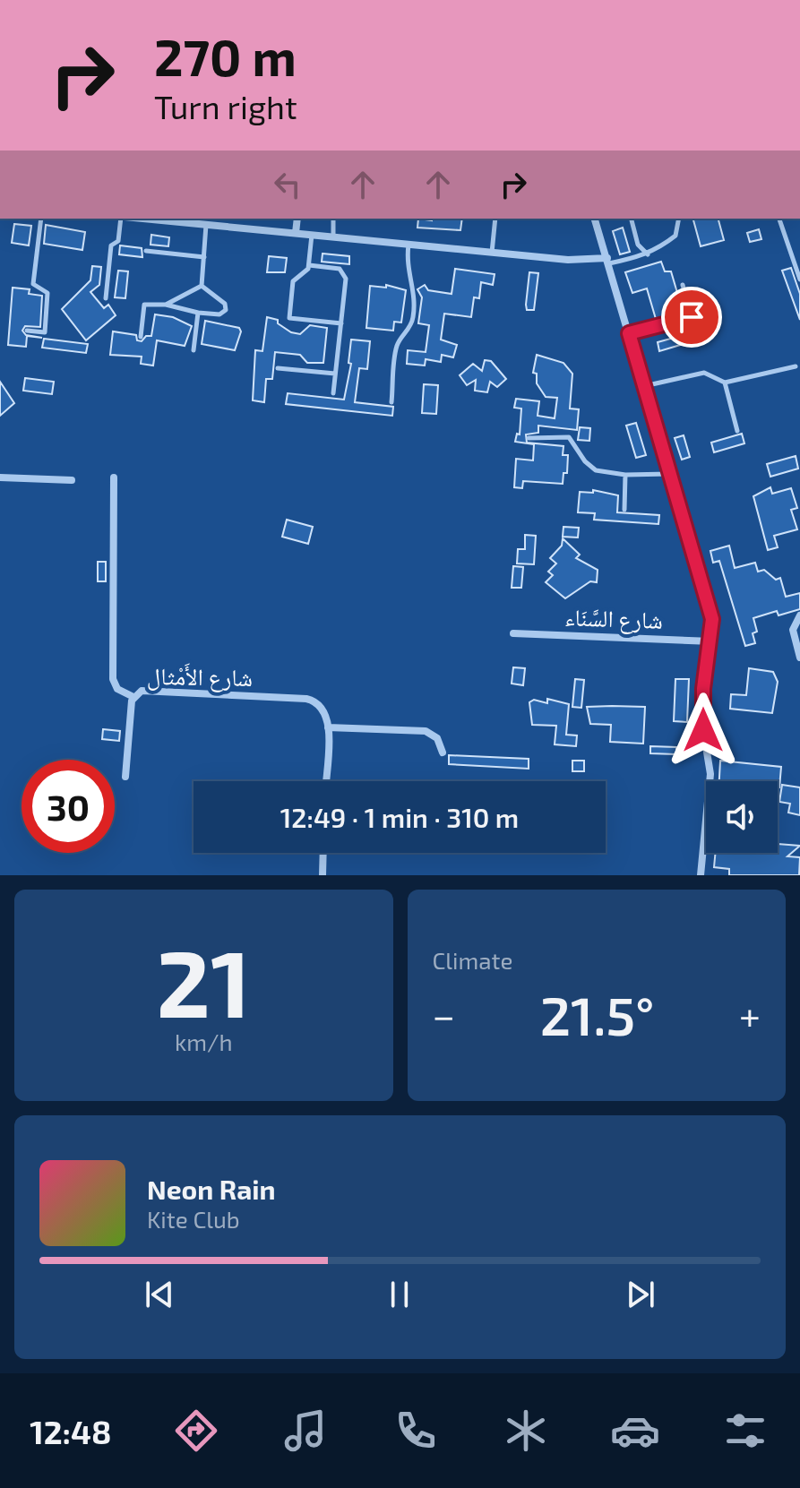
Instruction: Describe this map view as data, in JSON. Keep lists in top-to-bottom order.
{
  "streets": {
    "street": ["شارع السَّنَاء", "شارع الأَمْثال"]
  },
  "page": {
    "turn": ["270 m", "Turn right"],
    "limit": "30",
    "trip": "12:49 · 1 min · 310 m",
    "tile": [
      ["21", "km/h"],
      "Climate"
    ],
    "heat": ["−", "21.5°", "+"],
    "song": ["Neon Rain", "Kite Club"],
    "tabs": "12:48"
  }
}
